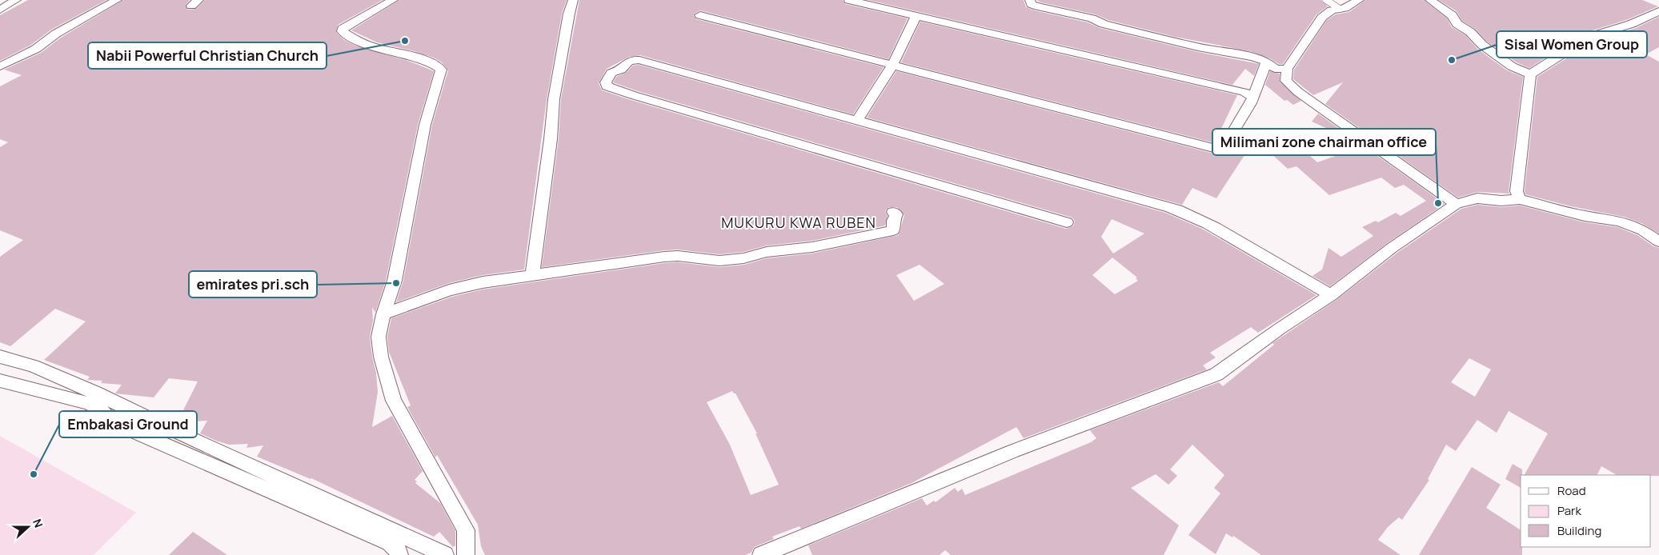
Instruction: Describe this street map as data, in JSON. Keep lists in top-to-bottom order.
{
  "districts": ["MUKURU KWA RUBEN"],
  "places": [
    "Nabii Powerful Christian Church",
    "Sisal Women Group",
    "Milimani zone chairman office",
    "emirates pri.sch",
    "Embakasi Ground"
  ],
  "legend": ["Road", "Park", "Building"],
  "north": "right"
}
